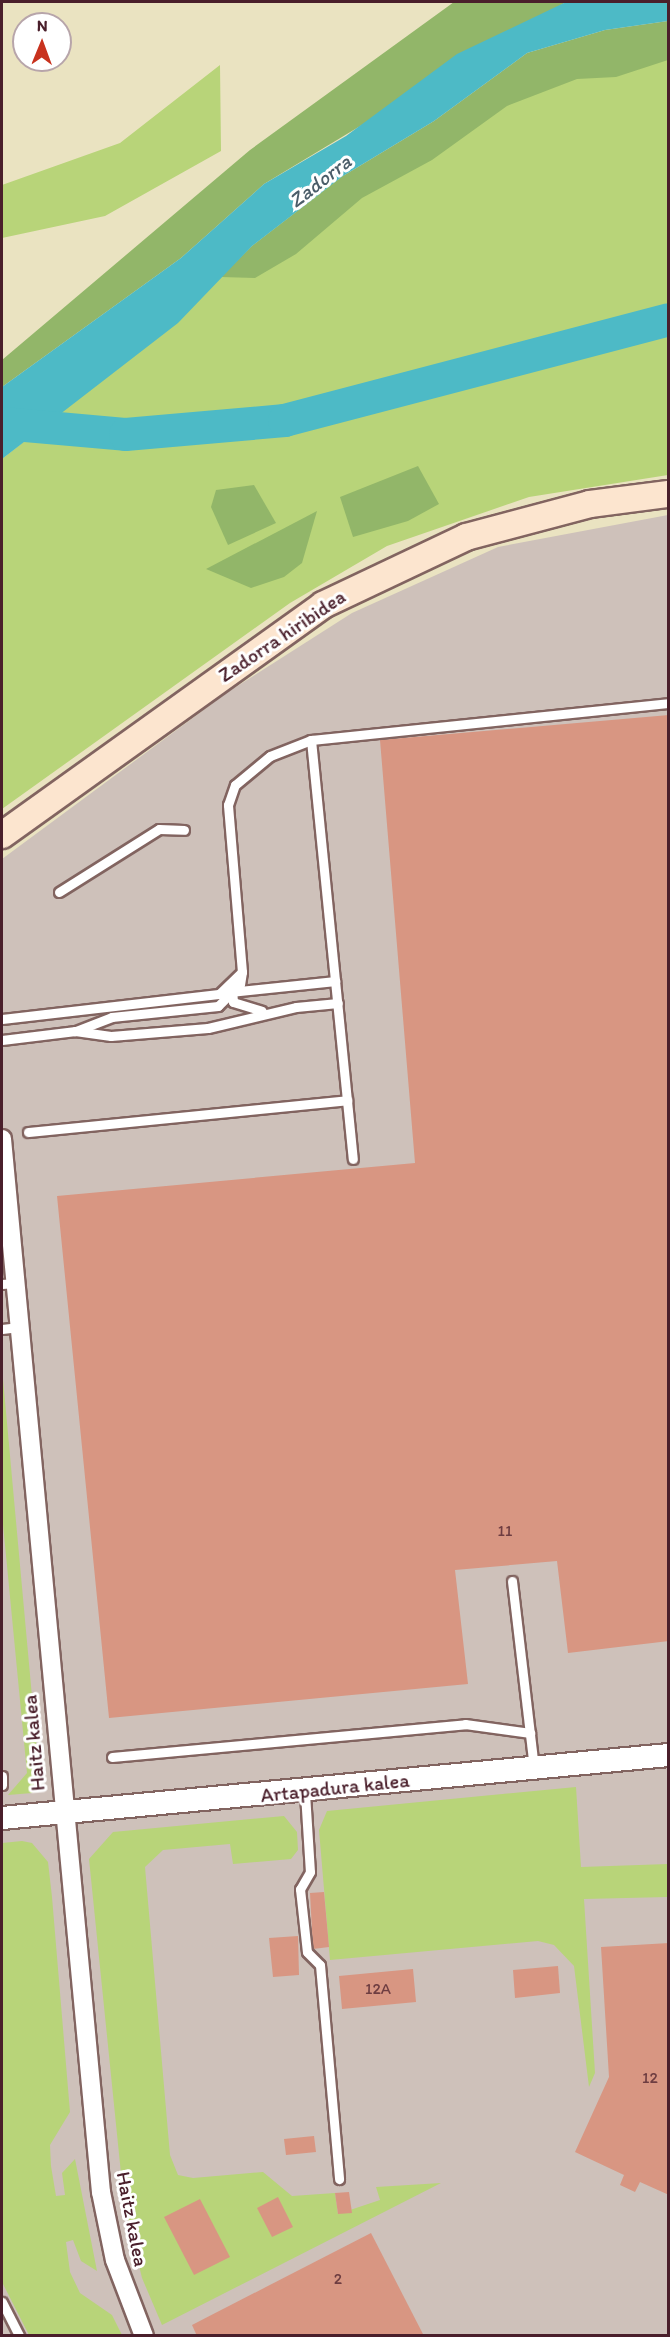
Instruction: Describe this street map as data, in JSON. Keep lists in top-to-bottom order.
{
  "streets": {
    "main road": ["Zadorra hiribidea"],
    "street": ["Haitz kalea", "Artapadura kalea"]
  },
  "crossings": [
    ["Haitz kalea", "Artapadura kalea"]
  ],
  "water": ["Zadorra"],
  "house_numbers": [
    "11",
    "12A",
    "12",
    "2"
  ],
  "north": "top"
}
